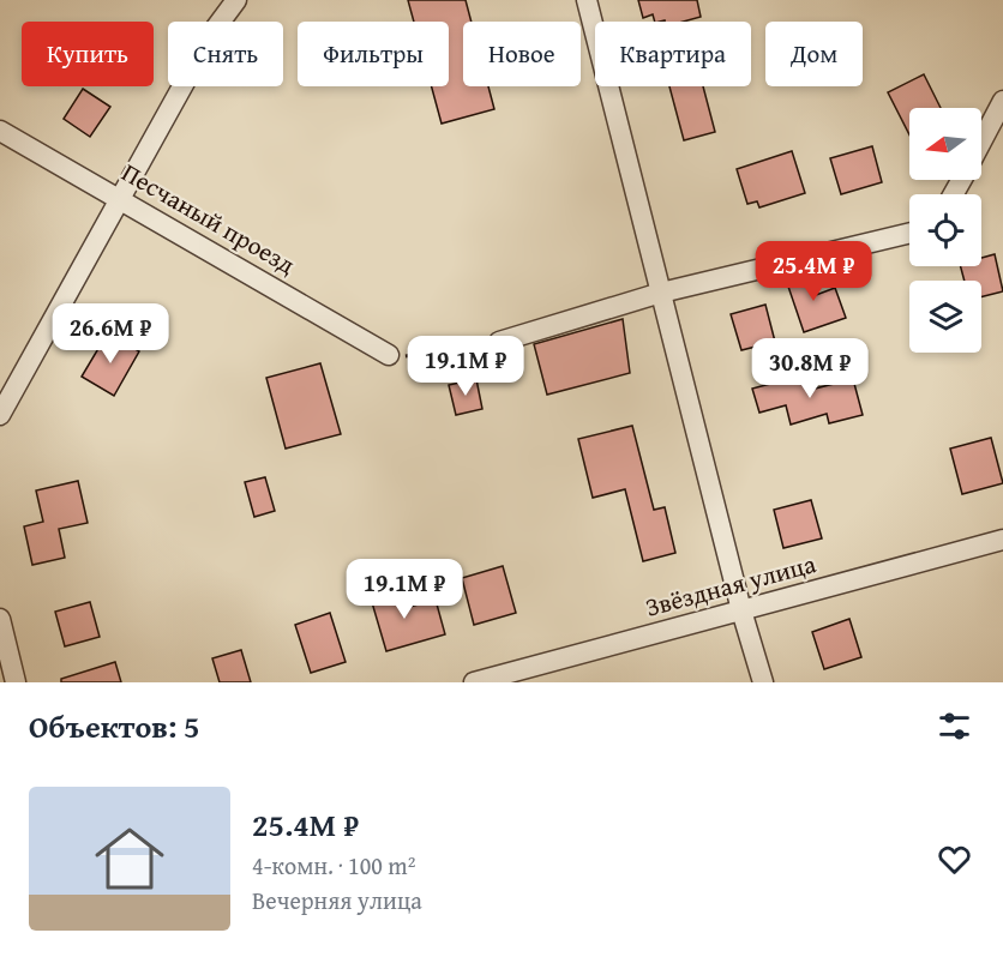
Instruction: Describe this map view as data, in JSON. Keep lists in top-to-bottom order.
{
  "streets": {
    "street": ["Песчаный проезд", "Звёздная улица"]
  },
  "north": "left",
  "page": {
    "chip": [
      "Купить",
      "Снять",
      "Фильтры",
      "Новое",
      "Квартира",
      "Дом"
    ],
    "price": [
      "25.4M ₽",
      "26.6M ₽",
      "19.1M ₽",
      "30.8M ₽",
      "19.1M ₽"
    ],
    "heading": "Объектов: 5",
    "list": [
      {
        "name": "25.4M ₽",
        "note": "4-комн. · 100 m² · Вечерняя улица"
      }
    ]
  }
}
